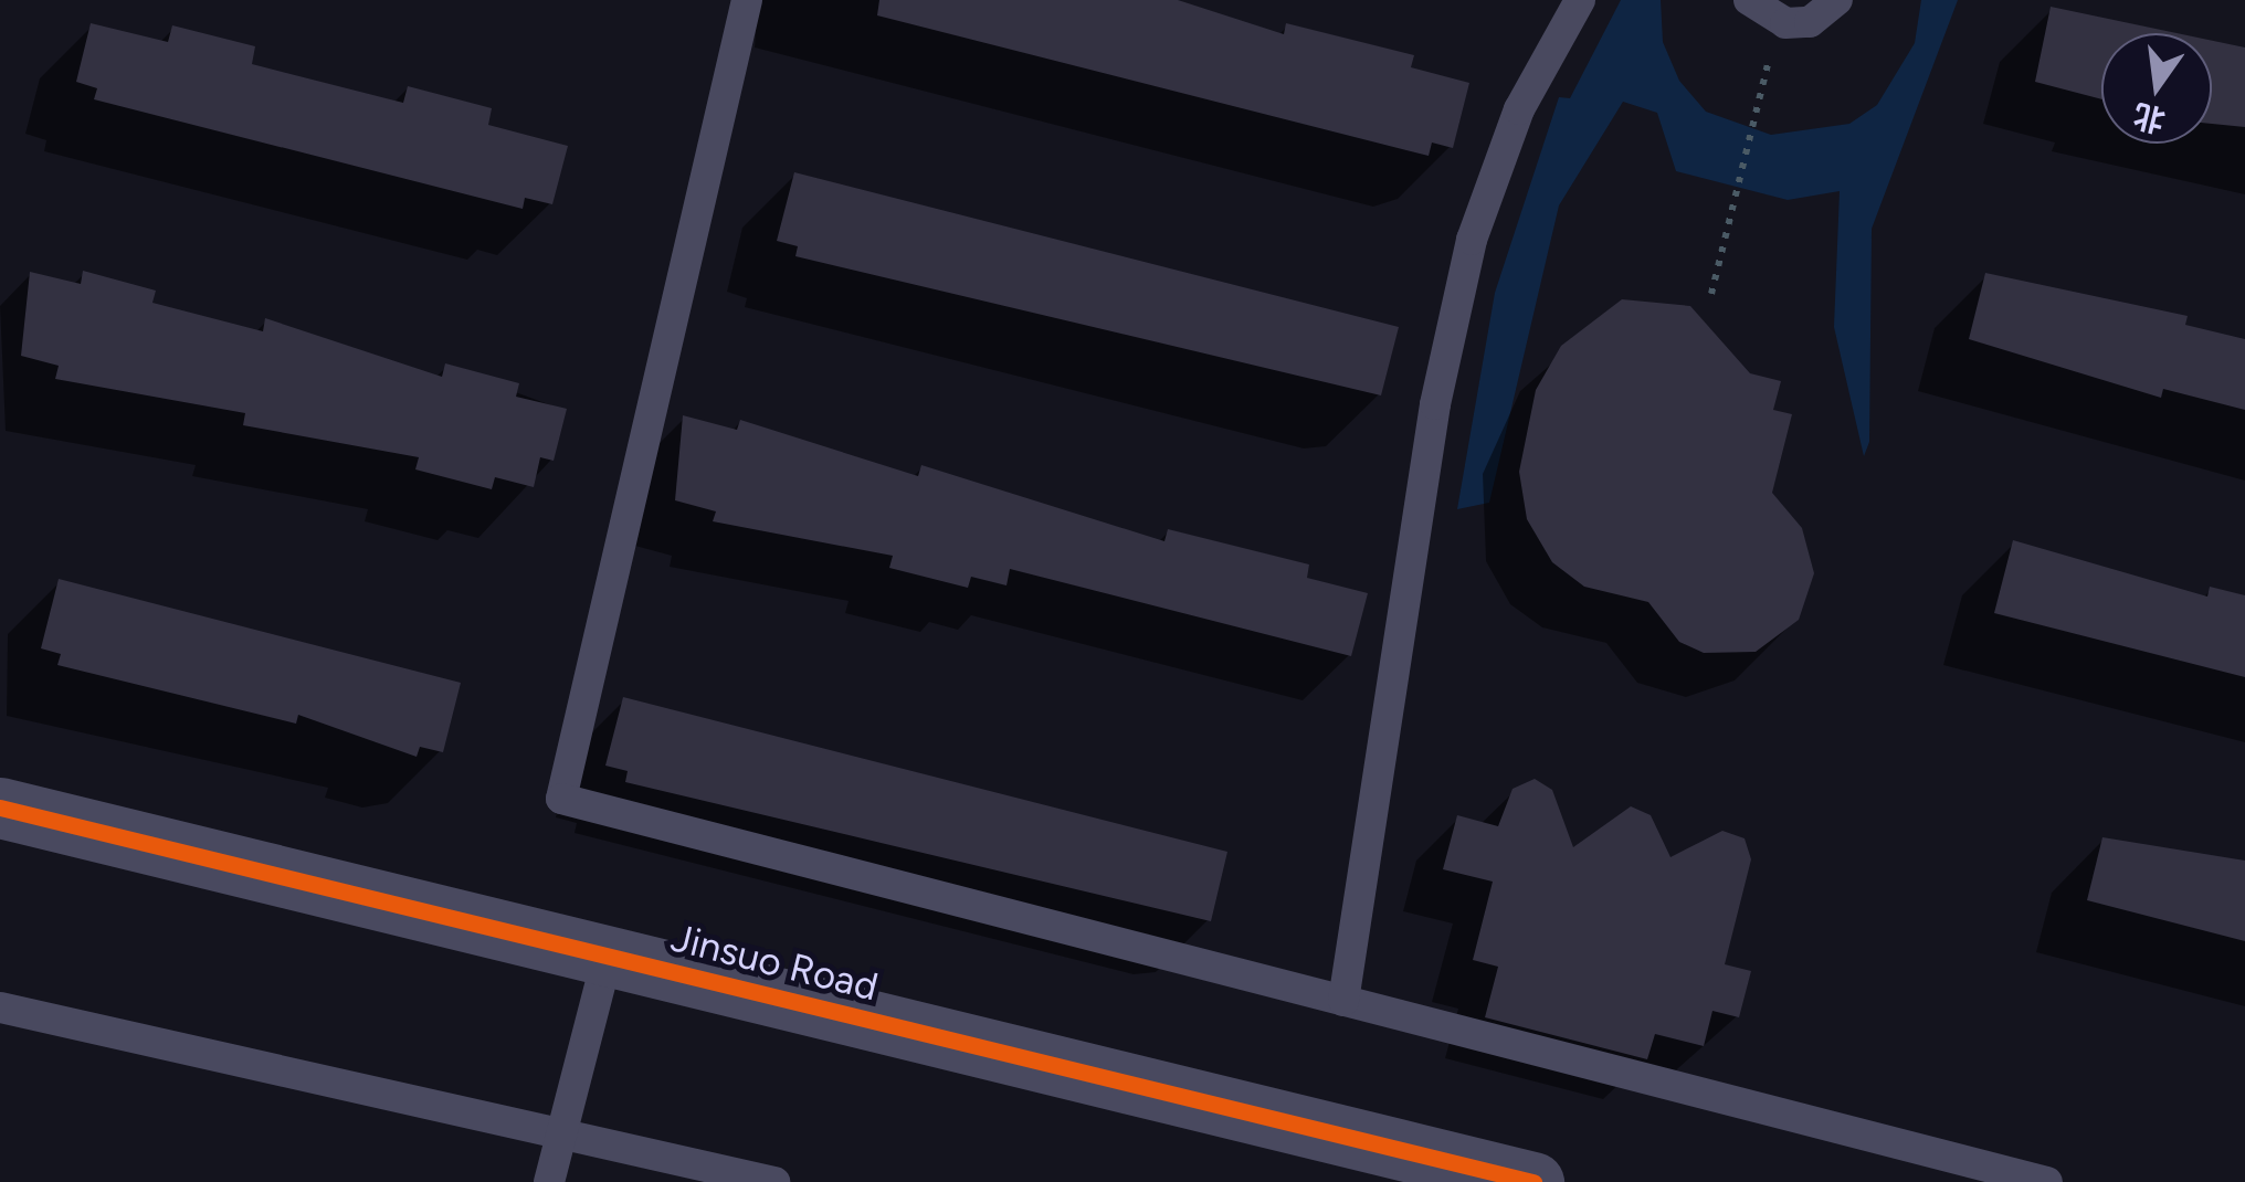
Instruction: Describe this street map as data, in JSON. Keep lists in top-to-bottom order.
{
  "streets": {
    "street": ["Jinsuo Road"]
  },
  "north": "bottom"
}
